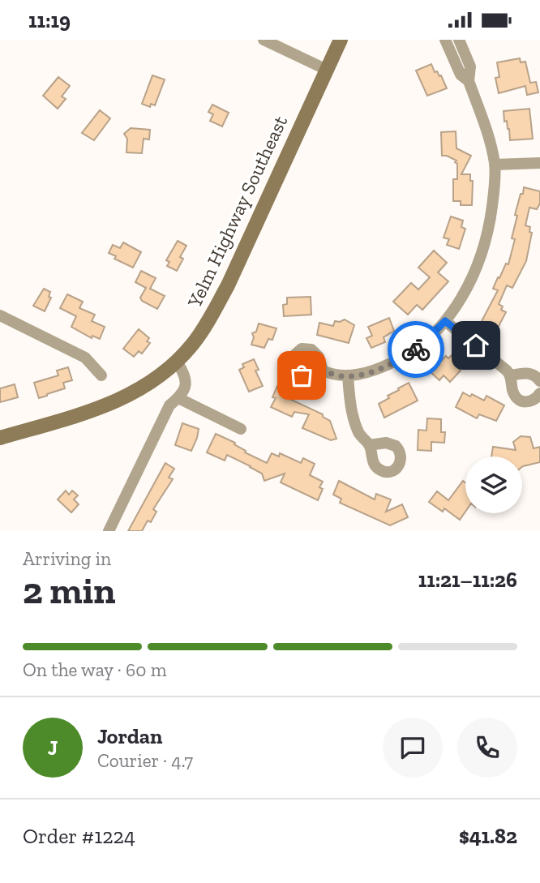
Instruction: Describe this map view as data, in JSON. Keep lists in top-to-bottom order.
{
  "streets": {
    "main road": ["Yelm Highway Southeast"]
  },
  "page": {
    "status": "11:19",
    "heading": ["2 min", "Arriving in", "11:21–11:26"],
    "panel": [
      "Jordan",
      "Courier · 4.7",
      "Order #1224",
      "$41.82"
    ],
    "bar": "On the way · 60 m",
    "round": "J"
  }
}
